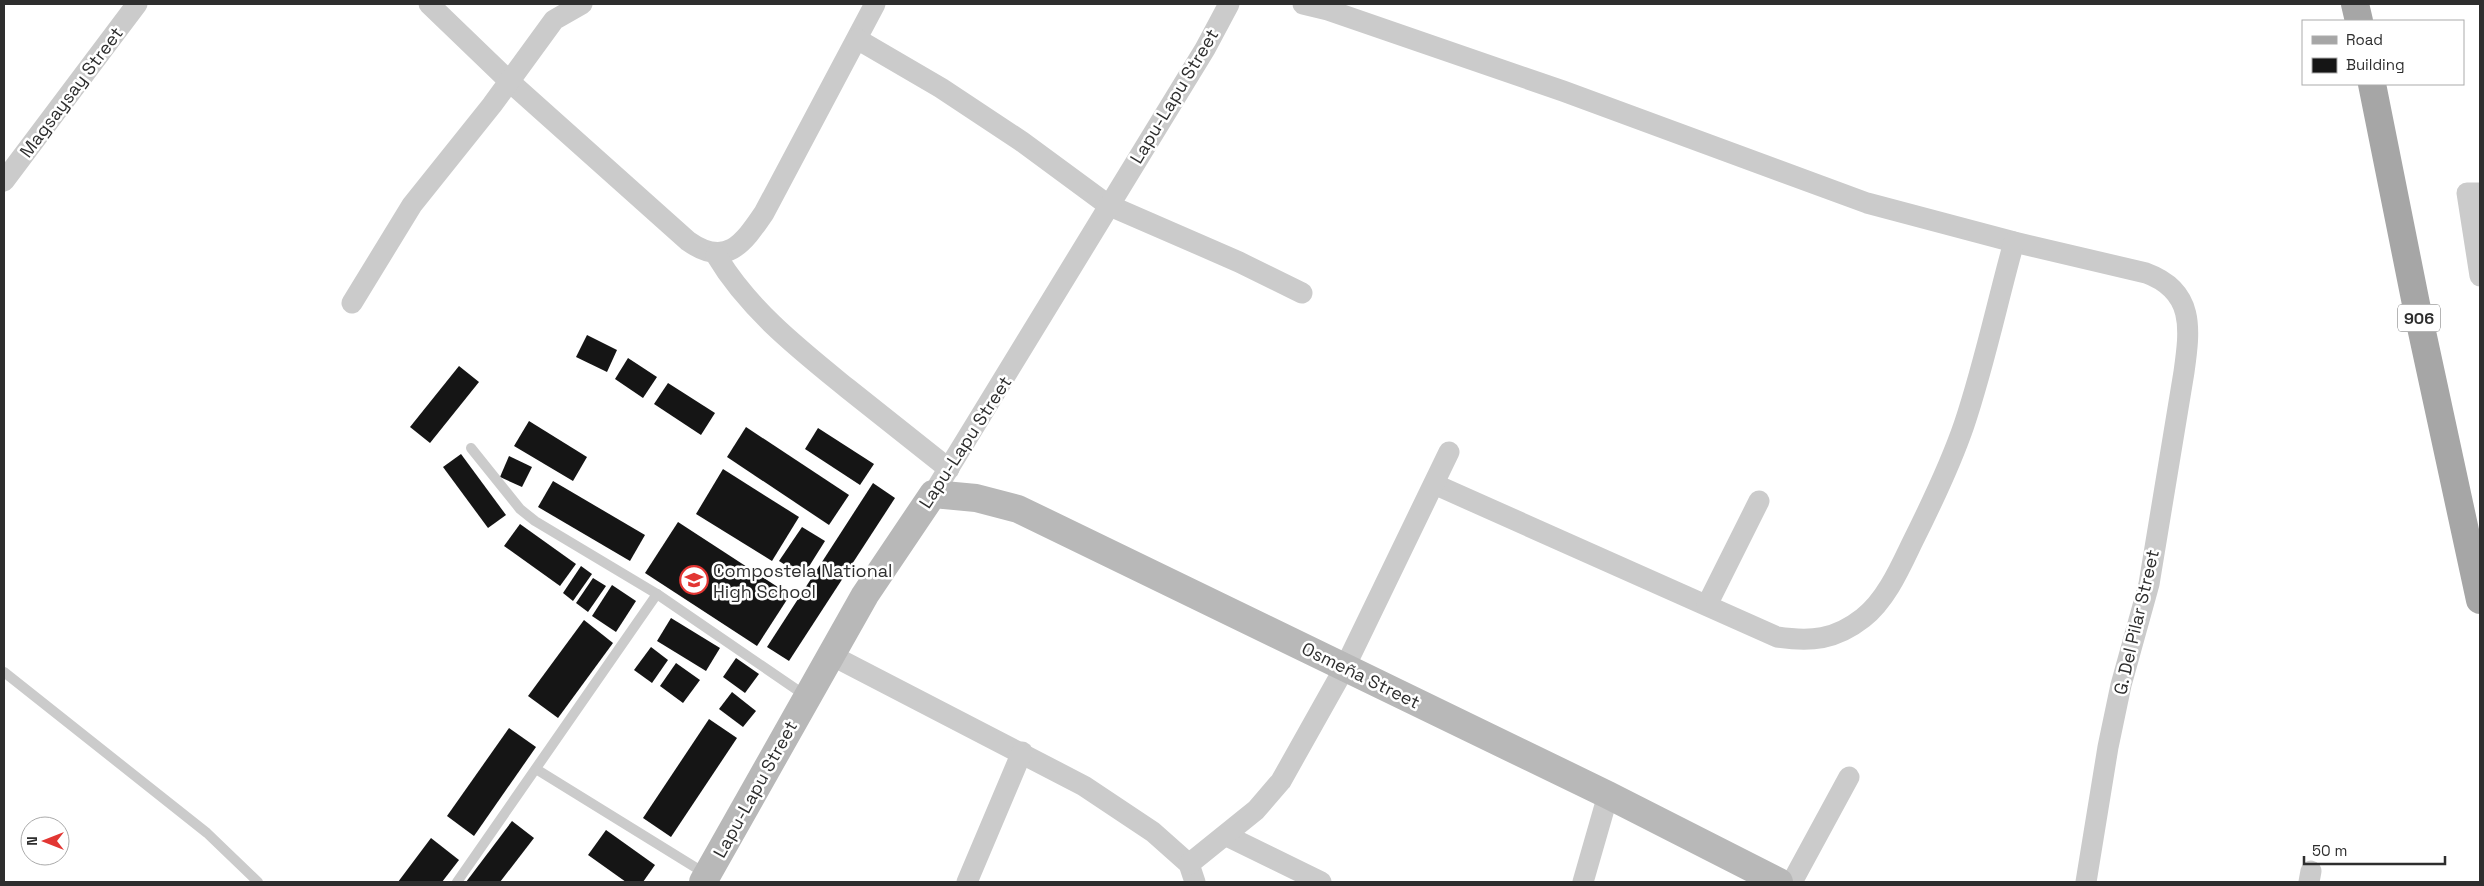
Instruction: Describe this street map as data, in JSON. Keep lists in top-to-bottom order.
{
  "streets": {
    "main road": ["906"],
    "street": [
      "Magsaysay Street",
      "Lapu-Lapu Street",
      "G. Del Pilar Street",
      "Osmeña Street"
    ]
  },
  "crossings": [
    ["Lapu-Lapu Street", "Osmeña Street"]
  ],
  "places": {
    "school or university": ["Compostela National High School"]
  },
  "legend": ["Road", "Building"],
  "scale_bar": "50 m",
  "north": "left"
}
